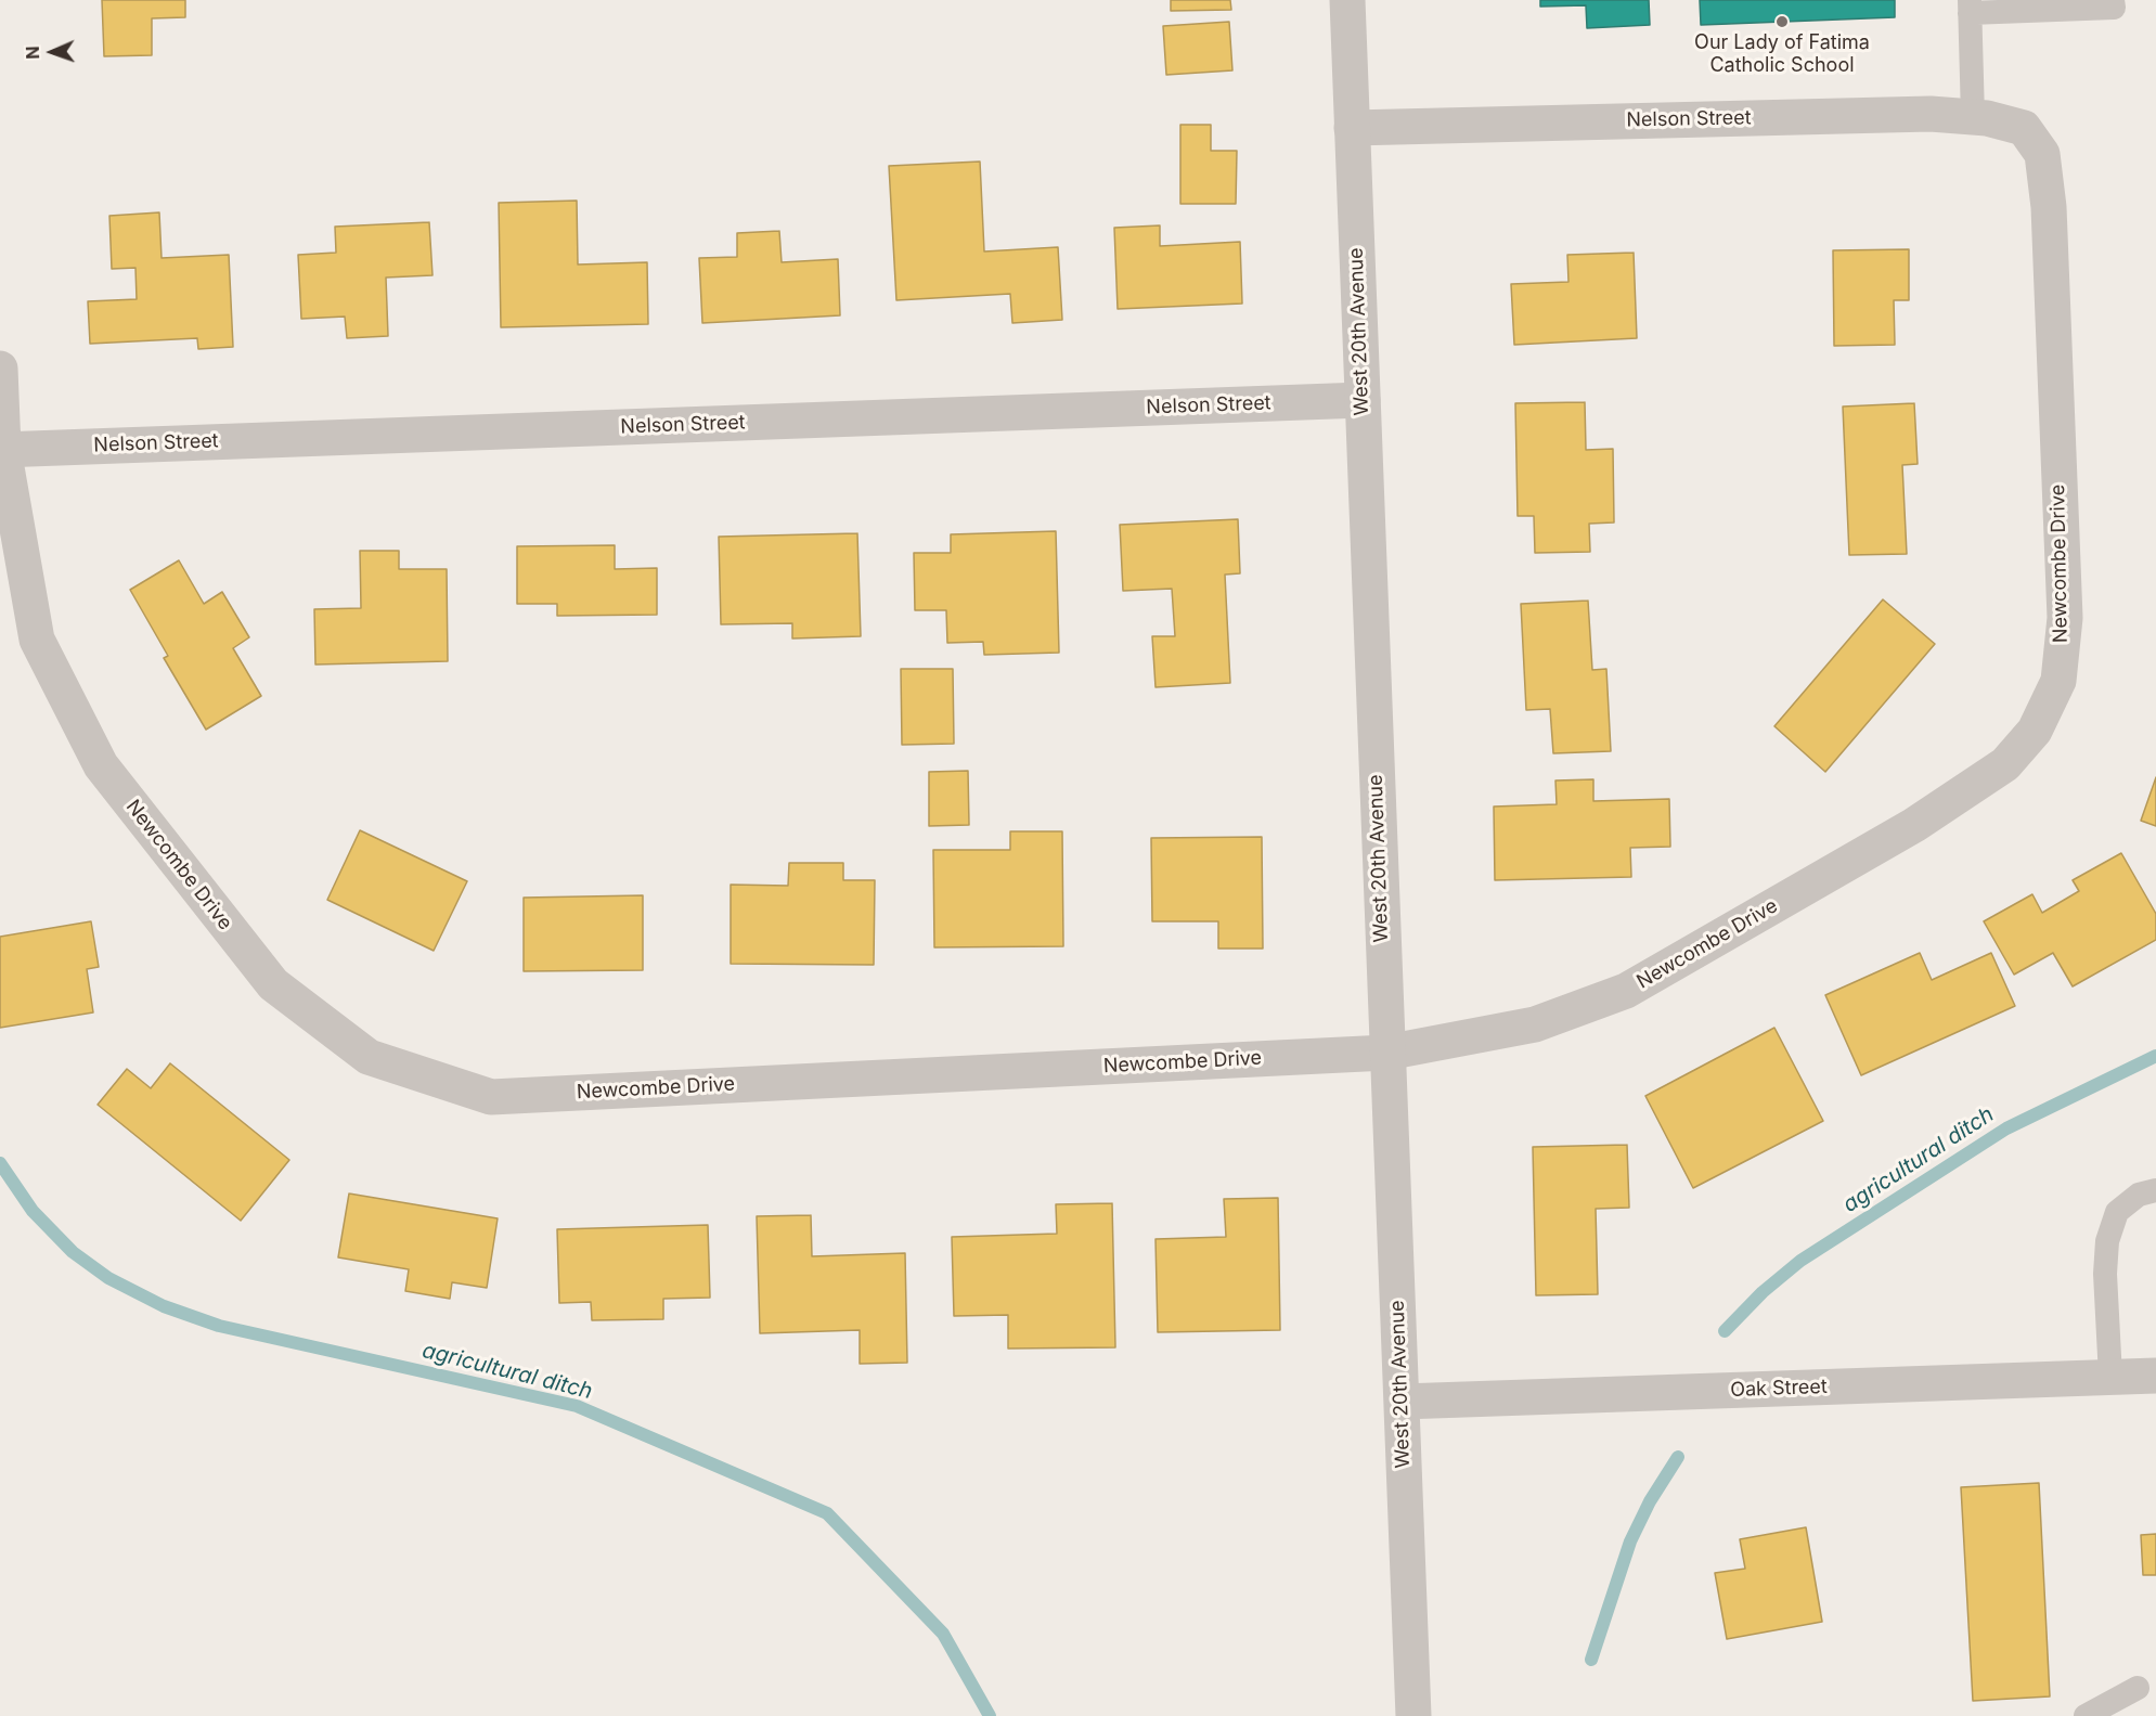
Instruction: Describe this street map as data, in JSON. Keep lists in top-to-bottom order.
{
  "streets": {
    "street": [
      "Nelson Street",
      "West 20th Avenue",
      "Newcombe Drive",
      "Oak Street"
    ]
  },
  "crossings": [
    ["Nelson Street", "West 20th Avenue"],
    ["Nelson Street", "Newcombe Drive"],
    ["West 20th Avenue", "Newcombe Drive"],
    ["West 20th Avenue", "Oak Street"]
  ],
  "water": ["agricultural ditch"],
  "places": ["Our Lady of Fatima Catholic School"],
  "north": "left"
}
